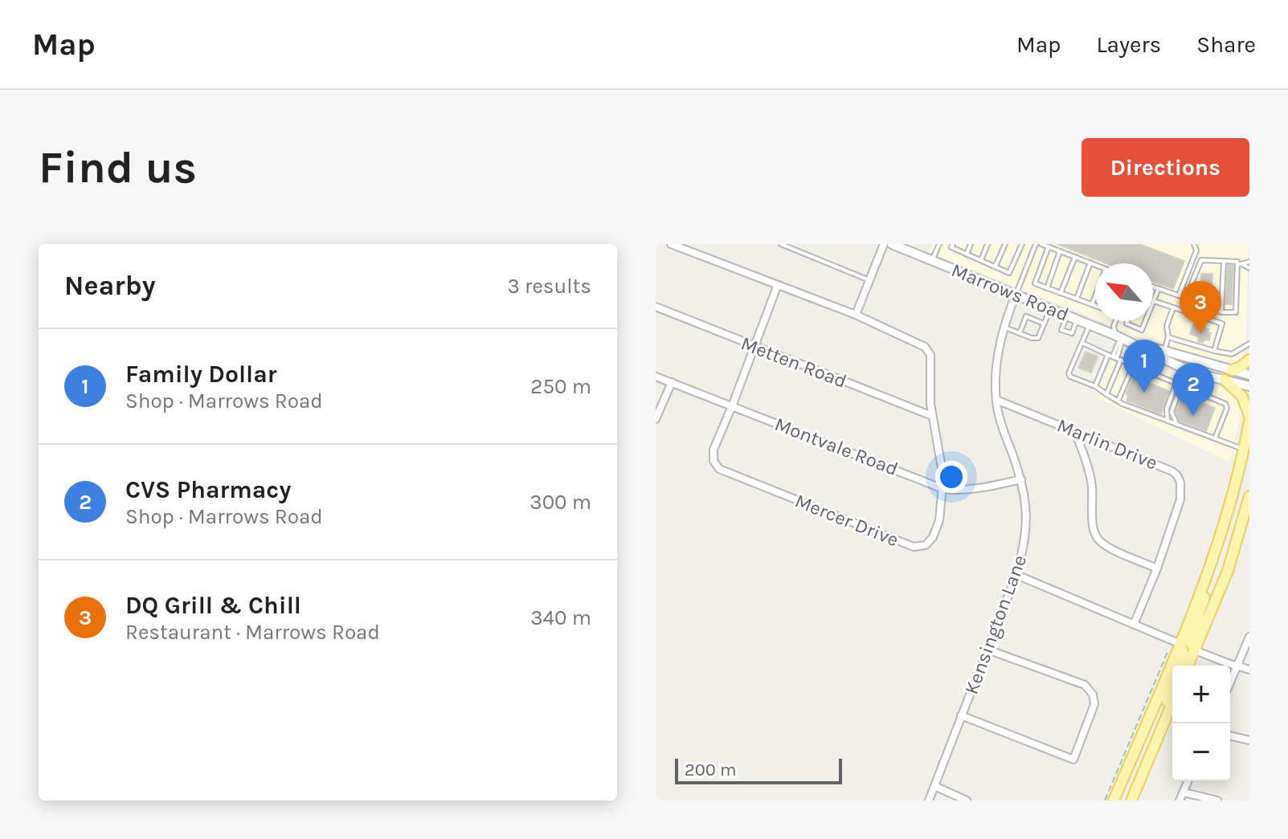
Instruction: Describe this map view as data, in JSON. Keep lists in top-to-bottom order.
{
  "streets": {
    "street": [
      "Marrows Road",
      "Metten Road",
      "Marlin Drive",
      "Montvale Road",
      "Mercer Drive",
      "Kensington Lane"
    ]
  },
  "crossings": [
    ["Marrows Road", "Kensington Lane"],
    ["Metten Road", "Mercer Drive"],
    ["Marlin Drive", "Kensington Lane"],
    ["Montvale Road", "Mercer Drive"],
    ["Montvale Road", "Kensington Lane"]
  ],
  "scale_bar": "200 m",
  "north": "top left",
  "page": {
    "header": "Map",
    "nav": ["Map", "Layers", "Share"],
    "buttons": "Directions",
    "title": "Find us",
    "heading": ["Nearby", "3 results"],
    "pins": ["3", "1", "2"],
    "list": [
      {
        "mark": "1",
        "name": "Family Dollar",
        "note": "Shop · Marrows Road",
        "value": "250 m"
      },
      {
        "mark": "2",
        "name": "CVS Pharmacy",
        "note": "Shop · Marrows Road",
        "value": "300 m"
      },
      {
        "mark": "3",
        "name": "DQ Grill & Chill",
        "note": "Restaurant · Marrows Road",
        "value": "340 m"
      }
    ],
    "map_buttons": ["+", "−"],
    "scale": "200 m"
  }
}
